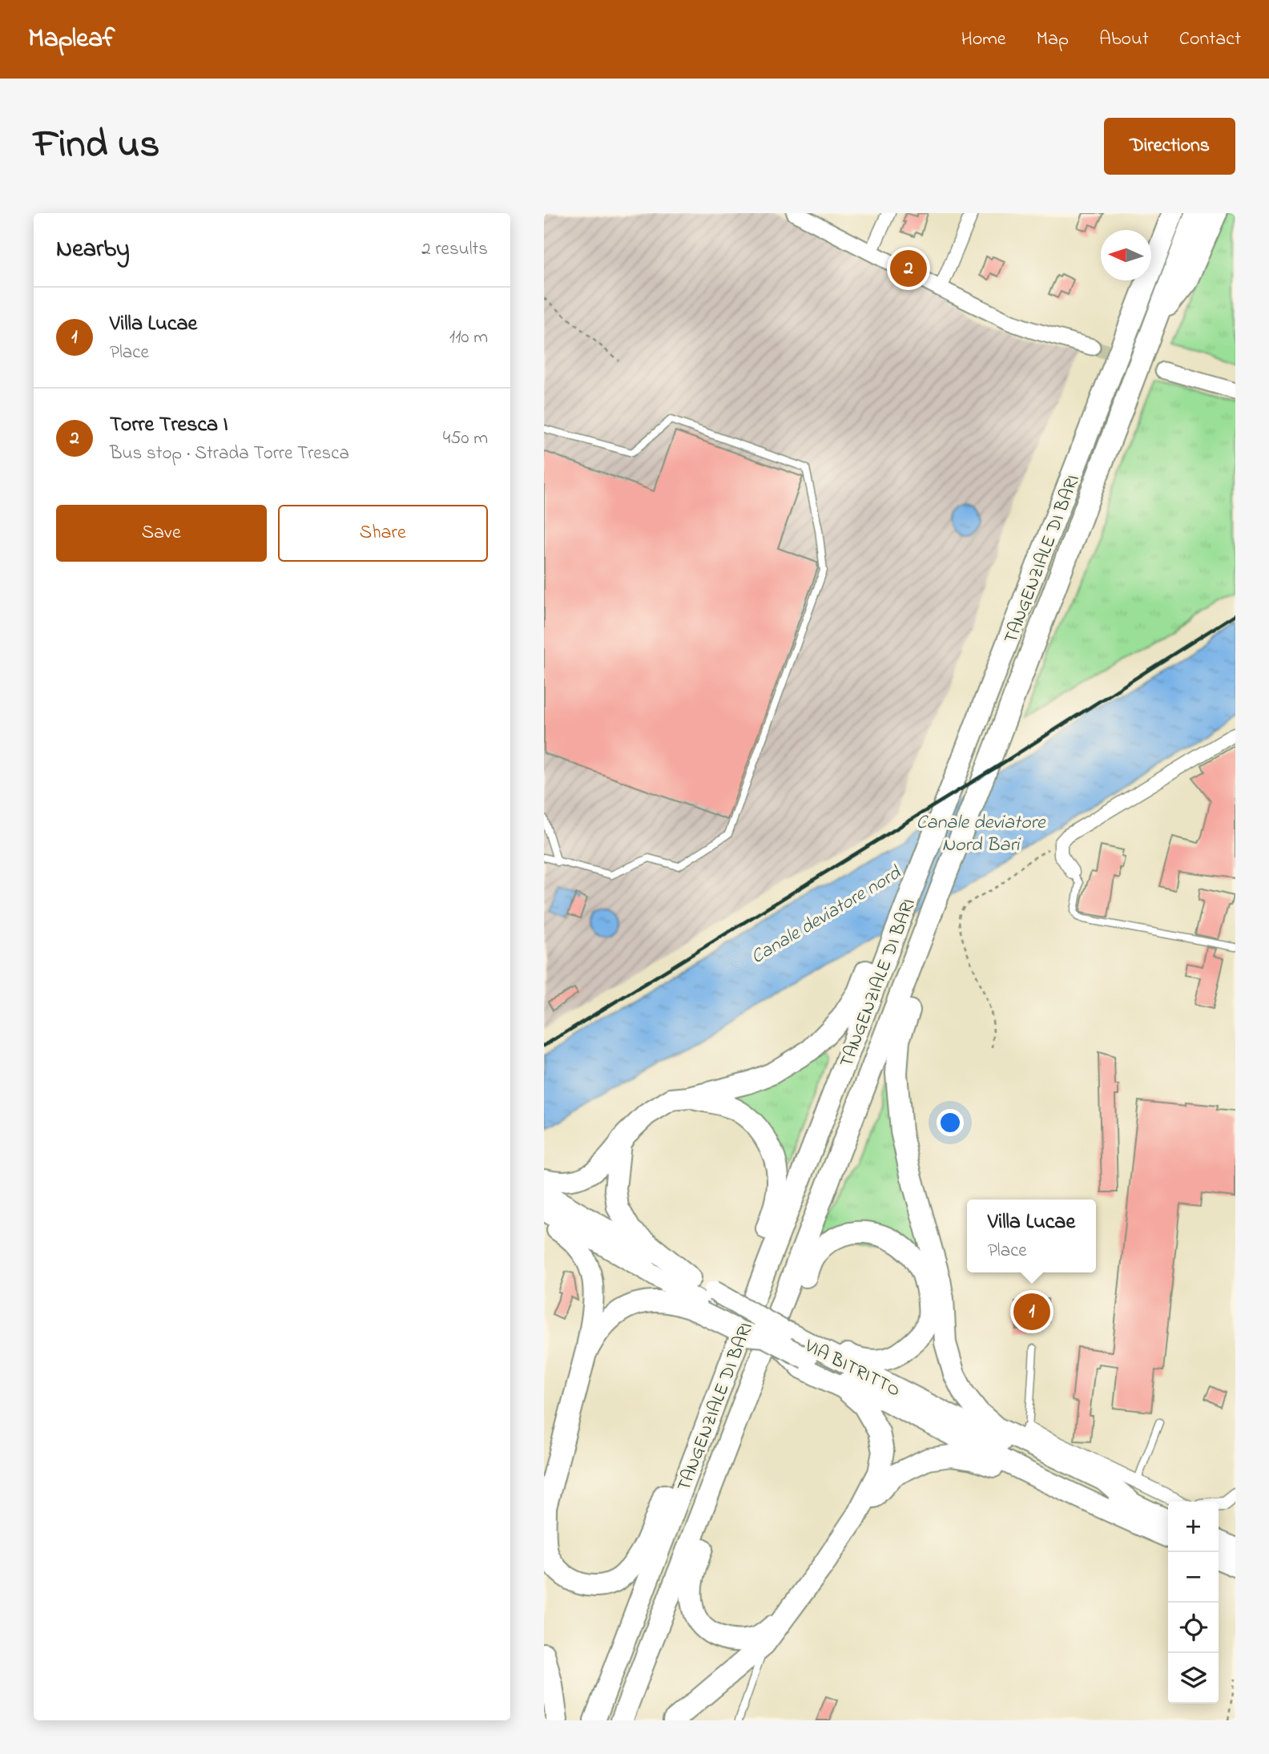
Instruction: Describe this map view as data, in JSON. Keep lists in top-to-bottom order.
{
  "streets": {
    "highway": ["TANGENZIALE DI BARI", "VIA BITRITTO"]
  },
  "crossings": [
    ["TANGENZIALE DI BARI", "VIA BITRITTO"]
  ],
  "water": ["Canale deviatore Nord Bari", "Canale deviatore nord"],
  "north": "left",
  "page": {
    "header": "Mapleaf",
    "nav": [
      "Home",
      "Map",
      "About",
      "Contact"
    ],
    "title": "Find us",
    "buttons": [
      "Directions",
      ["Save", "Share"]
    ],
    "heading": ["Nearby", "2 results"],
    "pins": ["2", "1"],
    "list": [
      {
        "mark": "1",
        "name": "Villa Lucae",
        "note": "Place",
        "value": "110 m"
      },
      {
        "mark": "2",
        "name": "Torre Tresca I",
        "note": "Bus stop · Strada Torre Tresca",
        "value": "450 m"
      }
    ],
    "popup": ["Villa Lucae", "Place"],
    "map_buttons": ["+", "−"]
  }
}
